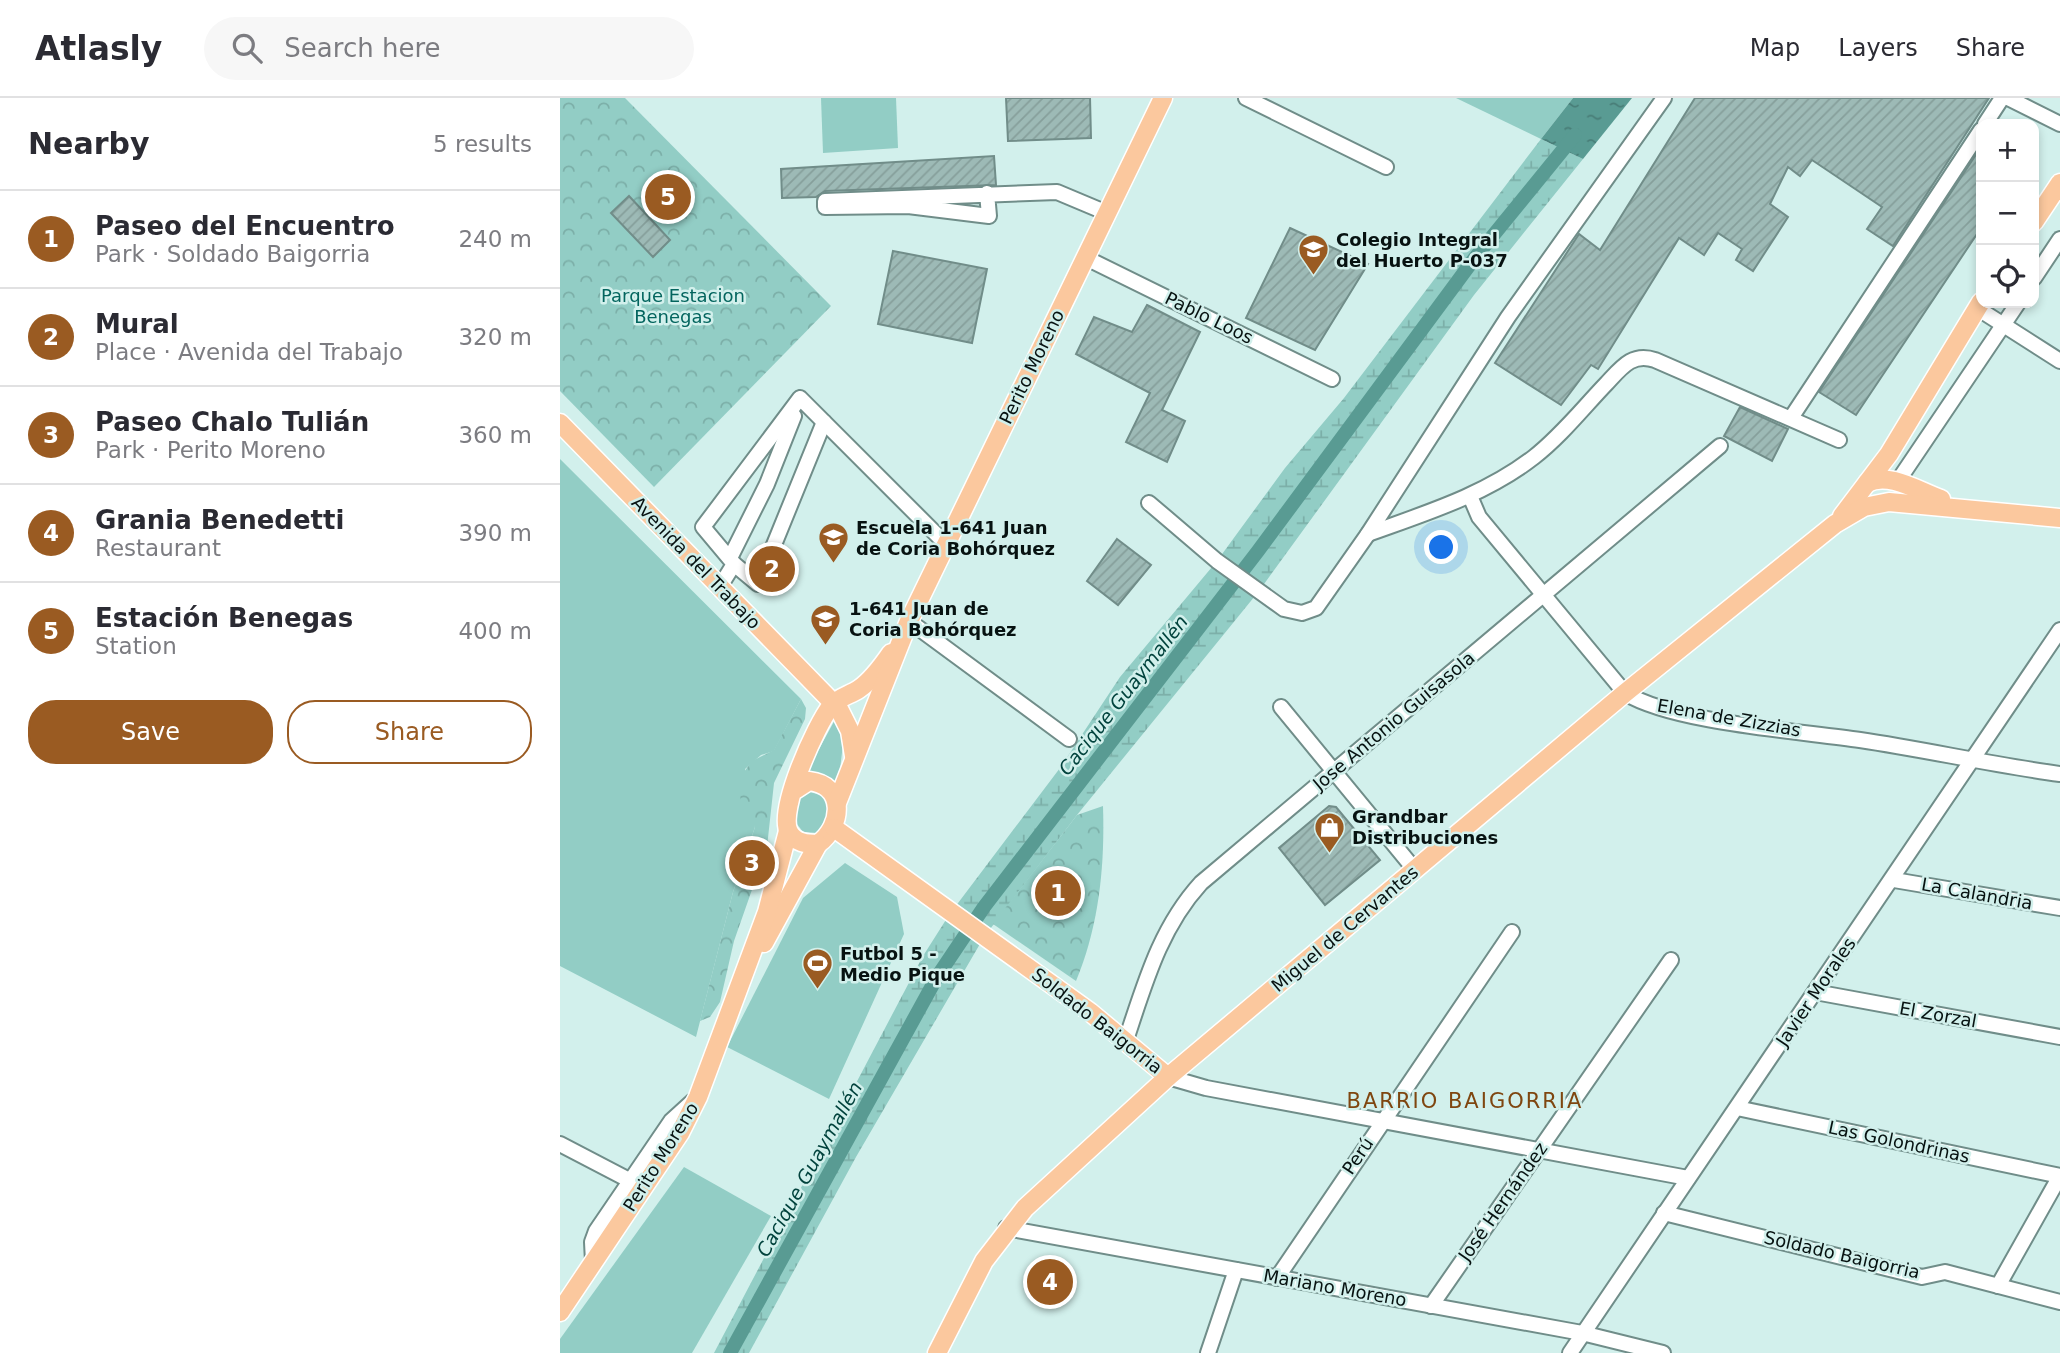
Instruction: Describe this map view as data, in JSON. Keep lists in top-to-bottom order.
{
  "streets": {
    "main road": [
      "Perito Moreno",
      "Avenida del Trabajo",
      "Miguel de Cervantes",
      "Soldado Baigorria"
    ],
    "street": [
      "Pablo Loos",
      "Elena de Zizzias",
      "Jose Antonio Guisasola",
      "La Calandria",
      "Javier Morales",
      "El Zorzal",
      "Las Golondrinas",
      "Perú",
      "José Hernández",
      "Mariano Moreno"
    ]
  },
  "crossings": [
    ["Pablo Loos", "Perito Moreno"],
    ["Perito Moreno", "Avenida del Trabajo"],
    ["Perito Moreno", "Soldado Baigorria"],
    ["Elena de Zizzias", "Jose Antonio Guisasola"],
    ["Elena de Zizzias", "Miguel de Cervantes"],
    ["Elena de Zizzias", "Javier Morales"],
    ["Jose Antonio Guisasola", "Soldado Baigorria"],
    ["La Calandria", "Javier Morales"],
    ["Miguel de Cervantes", "Soldado Baigorria"],
    ["Miguel de Cervantes", "Mariano Moreno"],
    ["Javier Morales", "El Zorzal"],
    ["Javier Morales", "Soldado Baigorria"],
    ["Javier Morales", "Las Golondrinas"],
    ["Javier Morales", "Mariano Moreno"],
    ["Soldado Baigorria", "Perú"],
    ["Soldado Baigorria", "José Hernández"],
    ["Perú", "Mariano Moreno"],
    ["José Hernández", "Mariano Moreno"]
  ],
  "districts": ["BARRIO BAIGORRIA"],
  "water": ["Cacique Guaymallén"],
  "parks": ["Parque Estacion Benegas"],
  "places": {
    "school or university": ["Colegio Integral del Huerto P-037", "Escuela 1-641 Juan de Coria Bohórquez", "1-641 Juan de Coria Bohórquez"],
    "shop": ["Grandbar Distribuciones"],
    "sports": ["Futbol 5 - Medio Pique"]
  },
  "page": {
    "header": "Atlasly",
    "search": "Search here",
    "nav": ["Map", "Layers", "Share"],
    "heading": ["Nearby", "5 results"],
    "map_buttons": ["+", "−"],
    "pins": [
      "5",
      "2",
      "3",
      "1",
      "4"
    ],
    "list": [
      {
        "mark": "1",
        "name": "Paseo del Encuentro",
        "note": "Park · Soldado Baigorria",
        "value": "240 m"
      },
      {
        "mark": "2",
        "name": "Mural",
        "note": "Place · Avenida del Trabajo",
        "value": "320 m"
      },
      {
        "mark": "3",
        "name": "Paseo Chalo Tulián",
        "note": "Park · Perito Moreno",
        "value": "360 m"
      },
      {
        "mark": "4",
        "name": "Grania Benedetti",
        "note": "Restaurant",
        "value": "390 m"
      },
      {
        "mark": "5",
        "name": "Estación Benegas",
        "note": "Station",
        "value": "400 m"
      }
    ],
    "buttons": ["Save", "Share"]
  }
}
